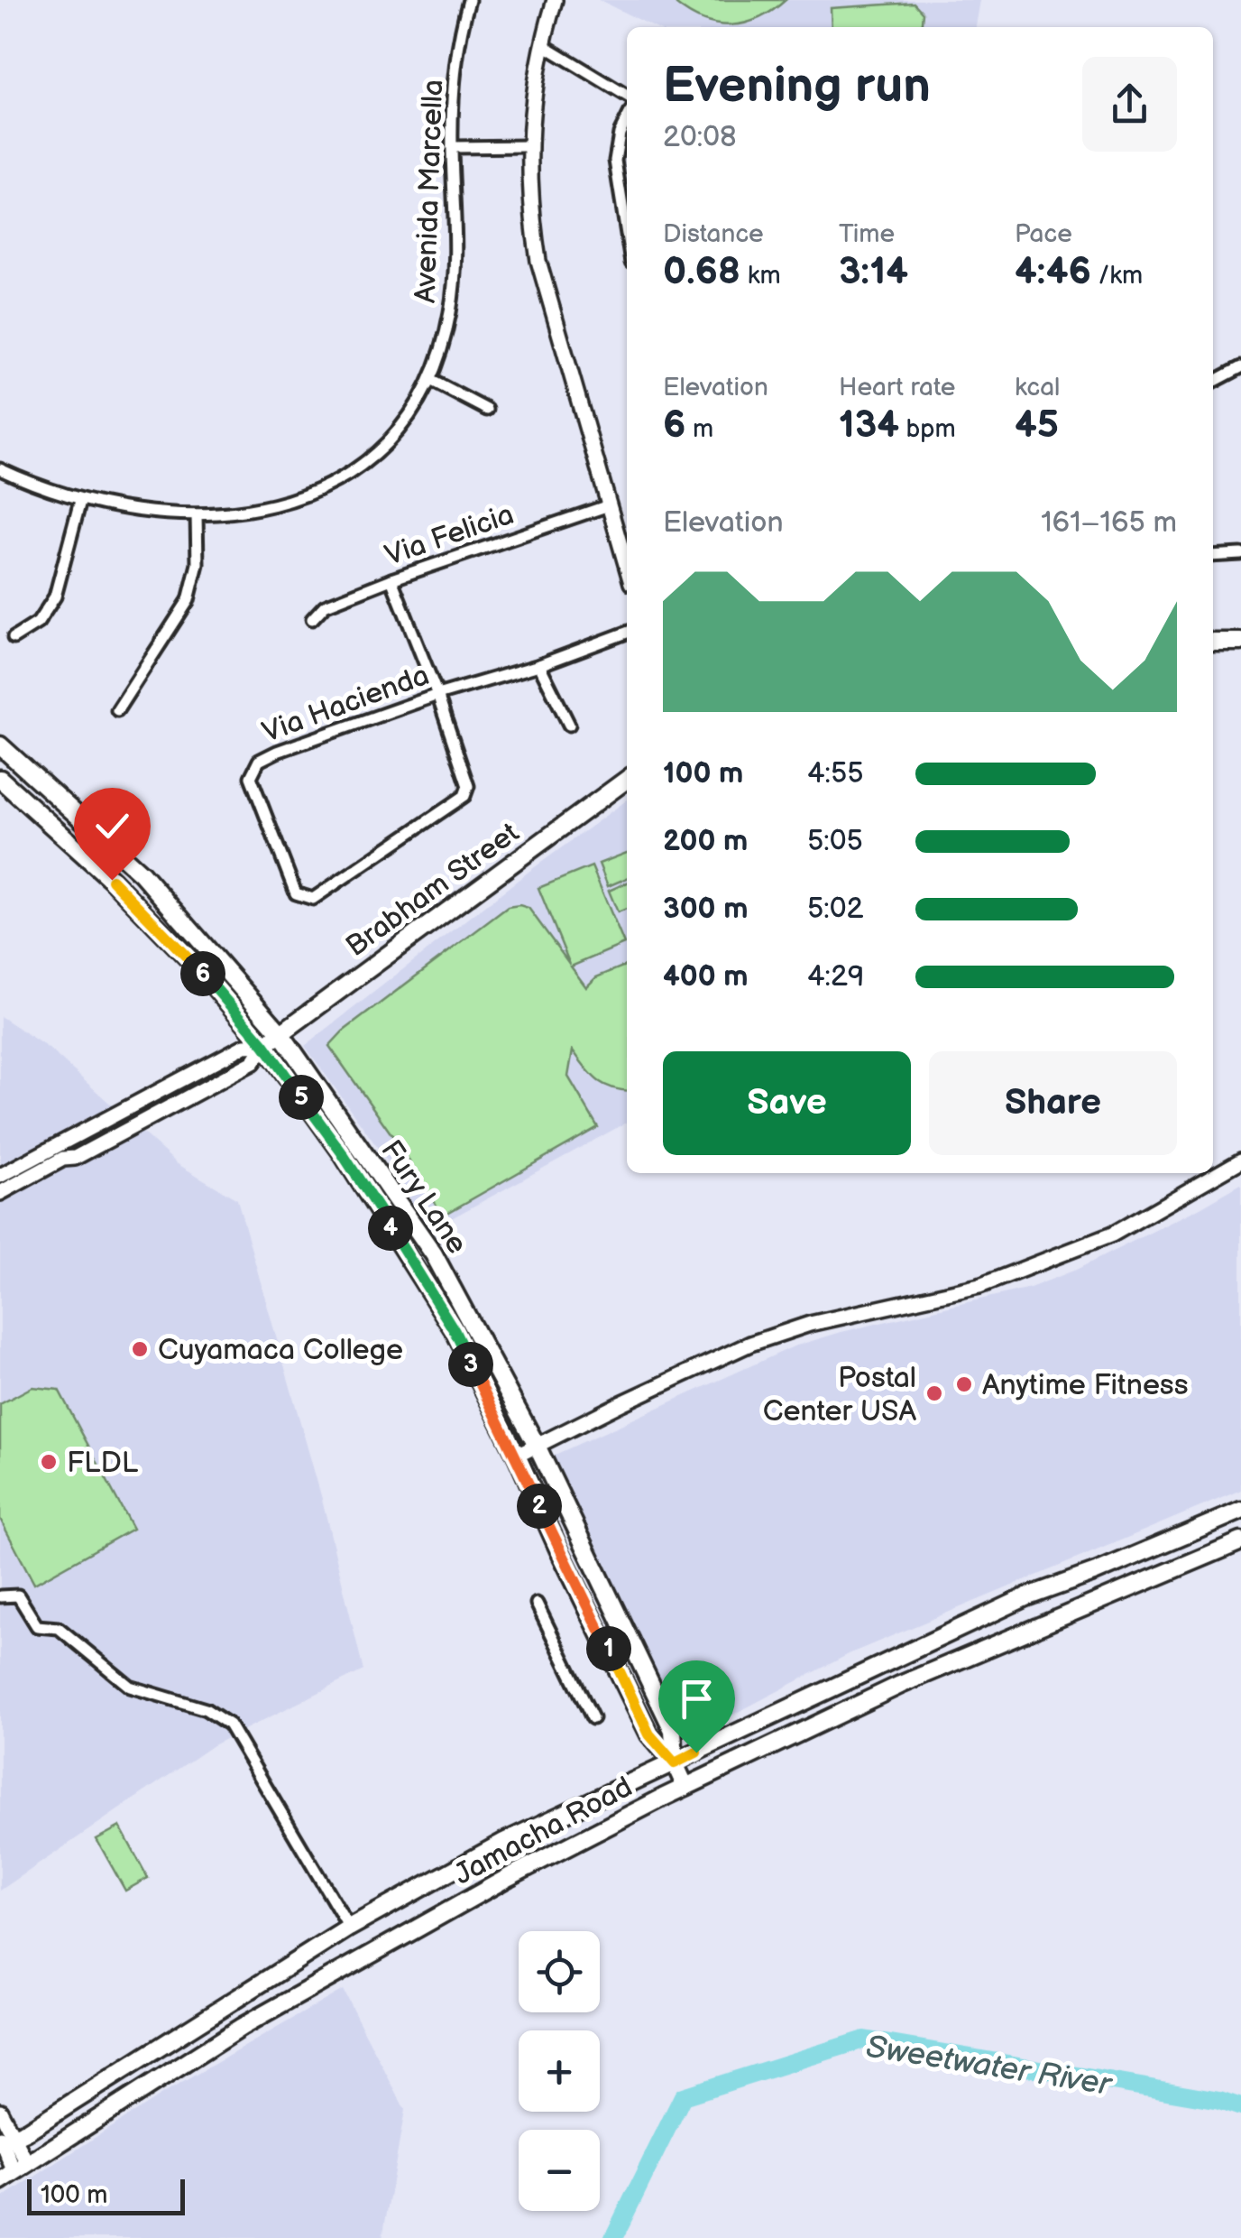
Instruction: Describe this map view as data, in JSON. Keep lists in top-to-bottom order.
{
  "streets": {
    "main road": ["Brabham Street", "Fury Lane", "Jamacha Road"],
    "street": ["Avenida Marcella", "Via Felicia", "Via Hacienda"]
  },
  "crossings": [
    ["Brabham Street", "Fury Lane"],
    ["Fury Lane", "Jamacha Road"]
  ],
  "water": ["Sweetwater River"],
  "places": [
    "Cuyamaca College",
    "Anytime Fitness",
    "Postal Center USA",
    "FLDL"
  ],
  "scale_bar": "100 m",
  "page": {
    "heading": ["Evening run", "20:08"],
    "stats": [
      ["Distance", "0.68 km"],
      ["Time", "3:14"],
      ["Pace", "4:46 /km"],
      ["Elevation", "6 m"],
      ["Heart rate", "134 bpm"],
      ["kcal", "45"]
    ],
    "chart": ["Elevation", "161–165 m"],
    "list": [
      {
        "name": "100 m",
        "note": "4:55"
      },
      {
        "name": "200 m",
        "note": "5:05"
      },
      {
        "name": "300 m",
        "note": "5:02"
      },
      {
        "name": "400 m",
        "note": "4:29"
      }
    ],
    "pins": [
      "6",
      "5",
      "4",
      "3",
      "2",
      "1"
    ],
    "buttons": ["Save", "Share"],
    "map_buttons": ["+", "−"],
    "scale": "100 m"
  }
}
